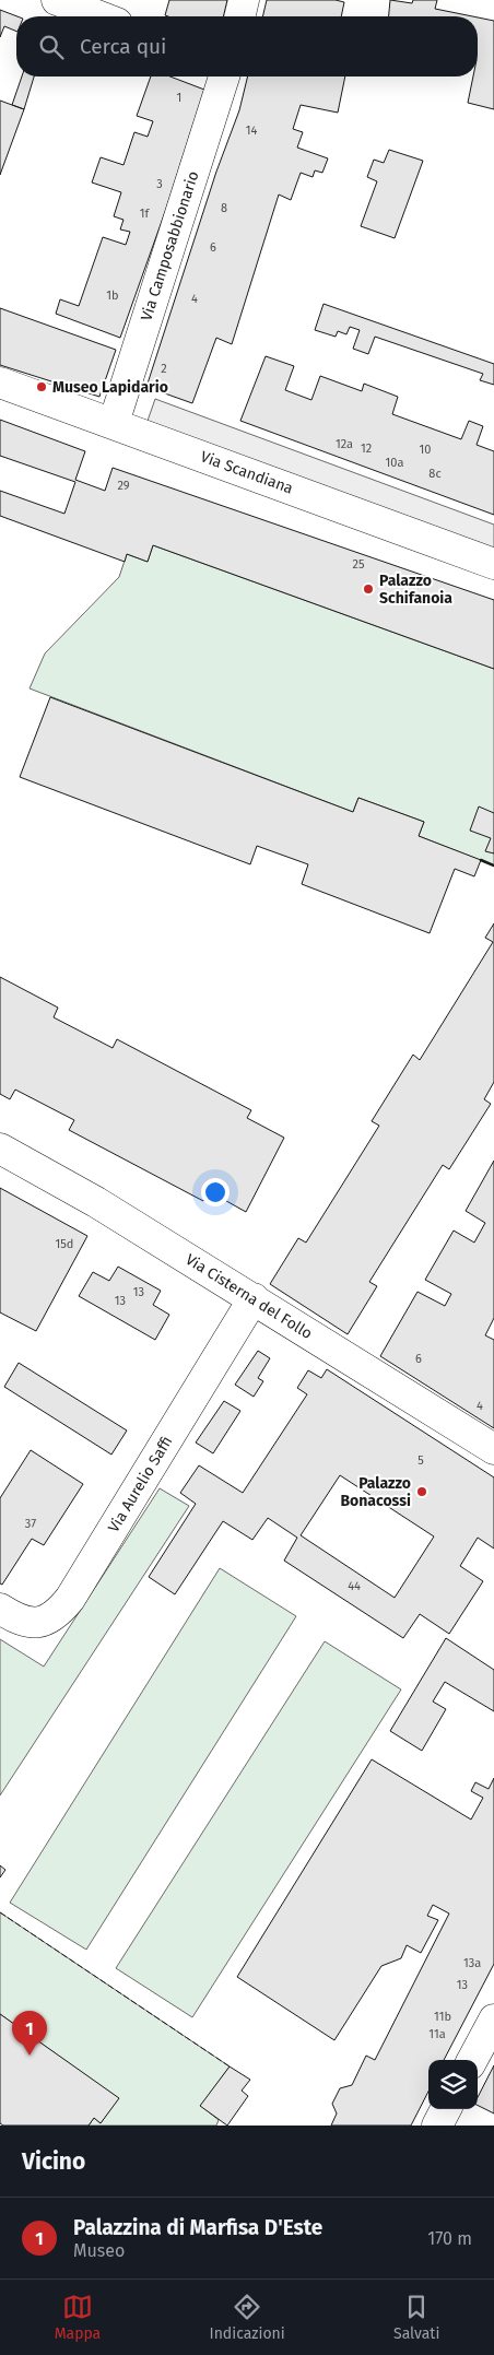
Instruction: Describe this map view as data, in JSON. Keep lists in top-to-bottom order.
{
  "streets": {
    "street": [
      "Via Camposabbionario",
      "Via Scandiana",
      "Via Cisterna del Follo",
      "Via Aurelio Saffi"
    ]
  },
  "crossings": [
    ["Via Camposabbionario", "Via Scandiana"],
    ["Via Cisterna del Follo", "Via Aurelio Saffi"]
  ],
  "places": ["Museo Lapidario", "Palazzo Schifanoia", "Palazzo Bonacossi"],
  "house_numbers": [
    "1",
    "14",
    "3",
    "8",
    "1f",
    "6",
    "1b",
    "4",
    "2",
    "12a",
    "12",
    "10",
    "10a",
    "8c",
    "29",
    "25",
    "15d",
    "13",
    "13",
    "6",
    "4",
    "5",
    "37",
    "44",
    "13a",
    "13",
    "11b",
    "11a"
  ],
  "page": {
    "search": "Cerca qui",
    "pins": "1",
    "heading": "Vicino",
    "list": [
      {
        "mark": "1",
        "name": "Palazzina di Marfisa D'Este",
        "note": "Museo",
        "value": "170 m"
      }
    ],
    "nav": ["Mappa", "Indicazioni", "Salvati"]
  }
}
